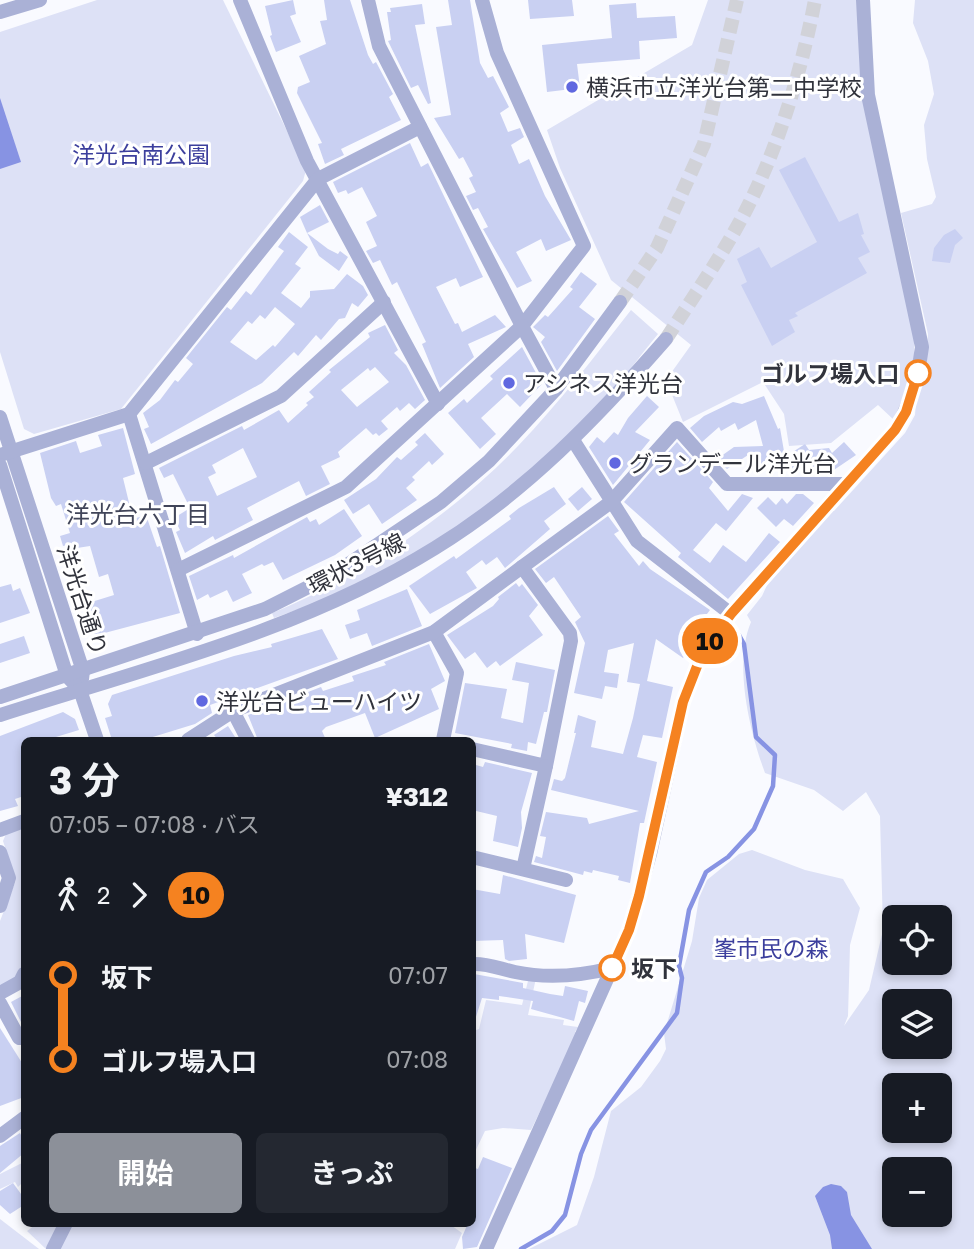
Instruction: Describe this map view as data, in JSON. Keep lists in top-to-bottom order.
{
  "streets": {
    "street": ["環状3号線", "洋光台通り"]
  },
  "crossings": [
    ["環状3号線", "洋光台通り"]
  ],
  "districts": ["洋光台六丁目"],
  "parks": ["洋光台南公園", "峯市民の森"],
  "places": [
    "横浜市立洋光台第二中学校",
    "ゴルフ場入口",
    "アシネス洋光台",
    "グランデール洋光台",
    "洋光台ビューハイツ",
    "坂下"
  ],
  "lines": ["bus line 10"],
  "page": {
    "on_map": "10",
    "heading": ["3 分", "07:05 – 07:08 · バス", "¥312"],
    "legs": ["2", "10"],
    "map_buttons": ["+", "−"],
    "list": [
      {
        "name": "坂下",
        "value": "07:07"
      },
      {
        "name": "ゴルフ場入口",
        "value": "07:08"
      }
    ],
    "buttons": ["開始", "きっぷ"]
  }
}
